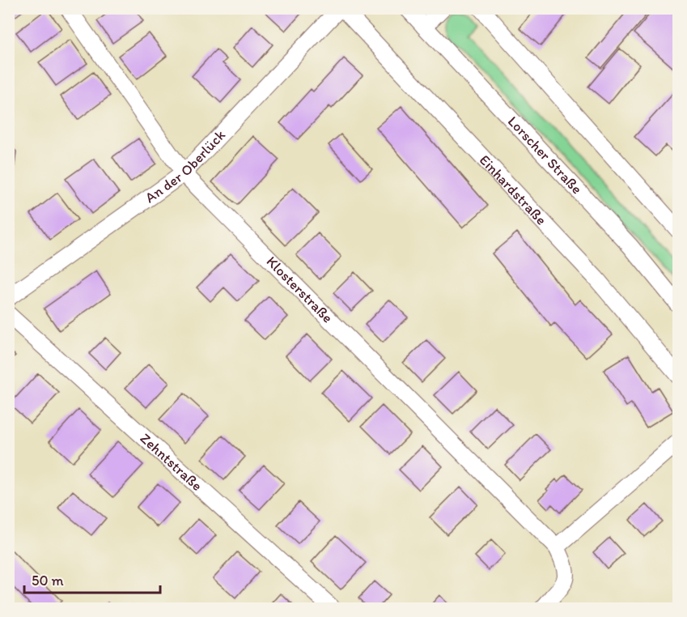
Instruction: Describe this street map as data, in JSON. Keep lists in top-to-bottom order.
{
  "streets": {
    "street": [
      "Lorscher Straße",
      "An der Oberlück",
      "Einhardstraße",
      "Klosterstraße",
      "Zehntstraße"
    ]
  },
  "crossings": [
    ["An der Oberlück", "Einhardstraße"],
    ["An der Oberlück", "Klosterstraße"]
  ],
  "scale_bar": "50 m"
}
